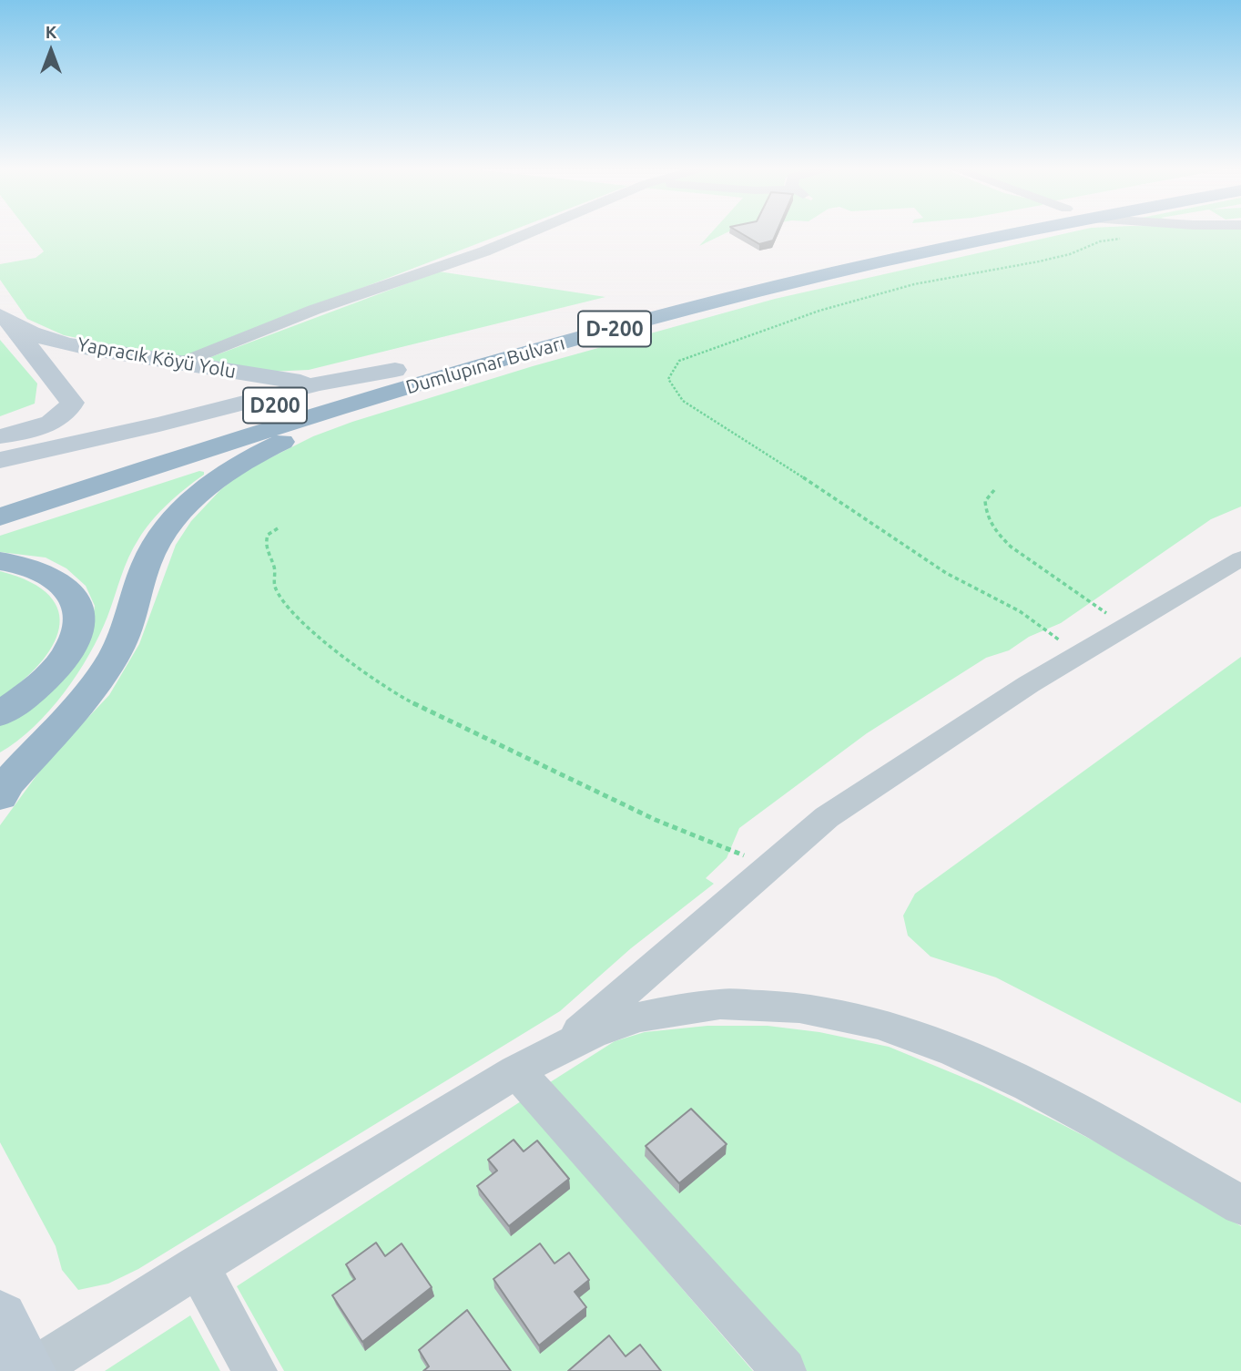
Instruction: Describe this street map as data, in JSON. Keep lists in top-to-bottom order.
{
  "streets": {
    "highway": ["D-200", "Dumlupınar Bulvarı", "D200"],
    "main road": ["Yapracık Köyü Yolu"]
  },
  "north": "top"
}
